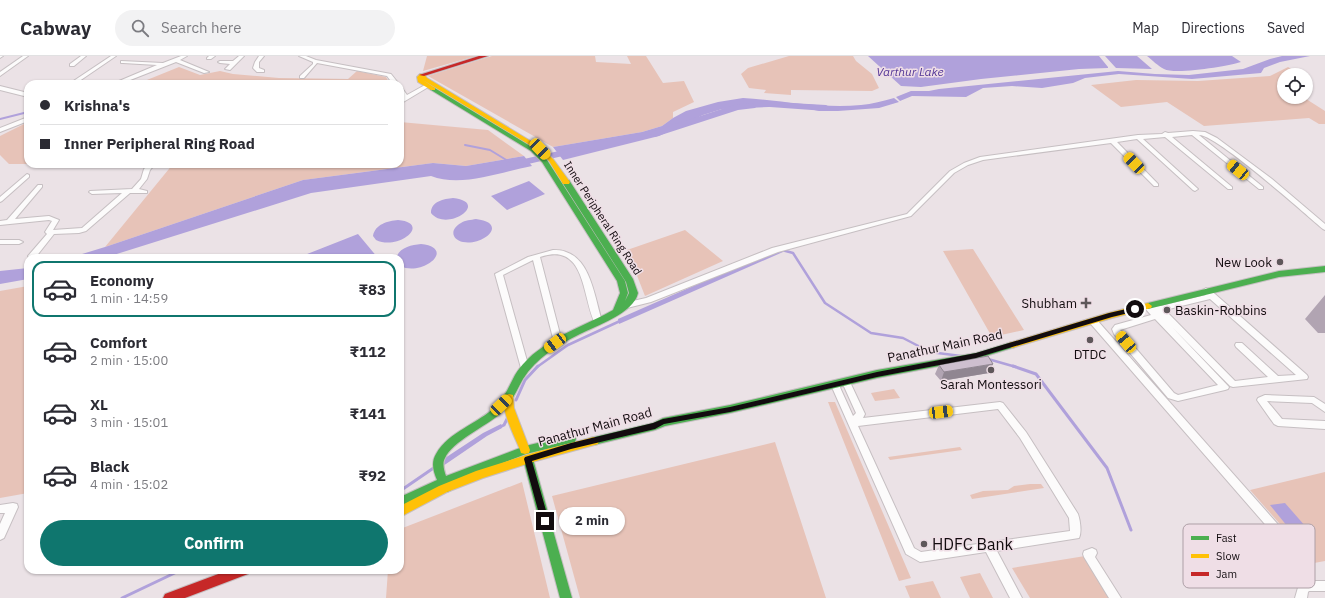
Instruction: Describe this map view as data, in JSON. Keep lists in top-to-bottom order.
{
  "streets": {
    "main road": ["Inner Peripheral Ring Road", "Panathur Main Road"]
  },
  "water": ["Varthur Lake"],
  "places": {
    "other": [
      "New Look",
      "Baskin-Robbins",
      "DTDC",
      "Sarah Montessori",
      "HDFC Bank"
    ],
    "health": ["Shubham"]
  },
  "legend": ["Fast", "Slow", "Jam"],
  "page": {
    "header": "Cabway",
    "search": "Search here",
    "nav": ["Map", "Directions", "Saved"],
    "banner": ["Krishna's", "Inner Peripheral Ring Road"],
    "list": [
      {
        "name": "Economy",
        "note": "1 min · 14:59",
        "value": "₹83"
      },
      {
        "name": "Comfort",
        "note": "2 min · 15:00",
        "value": "₹112"
      },
      {
        "name": "XL",
        "note": "3 min · 15:01",
        "value": "₹141"
      },
      {
        "name": "Black",
        "note": "4 min · 15:02",
        "value": "₹92"
      }
    ],
    "bubble": "2 min",
    "buttons": "Confirm"
  }
}
